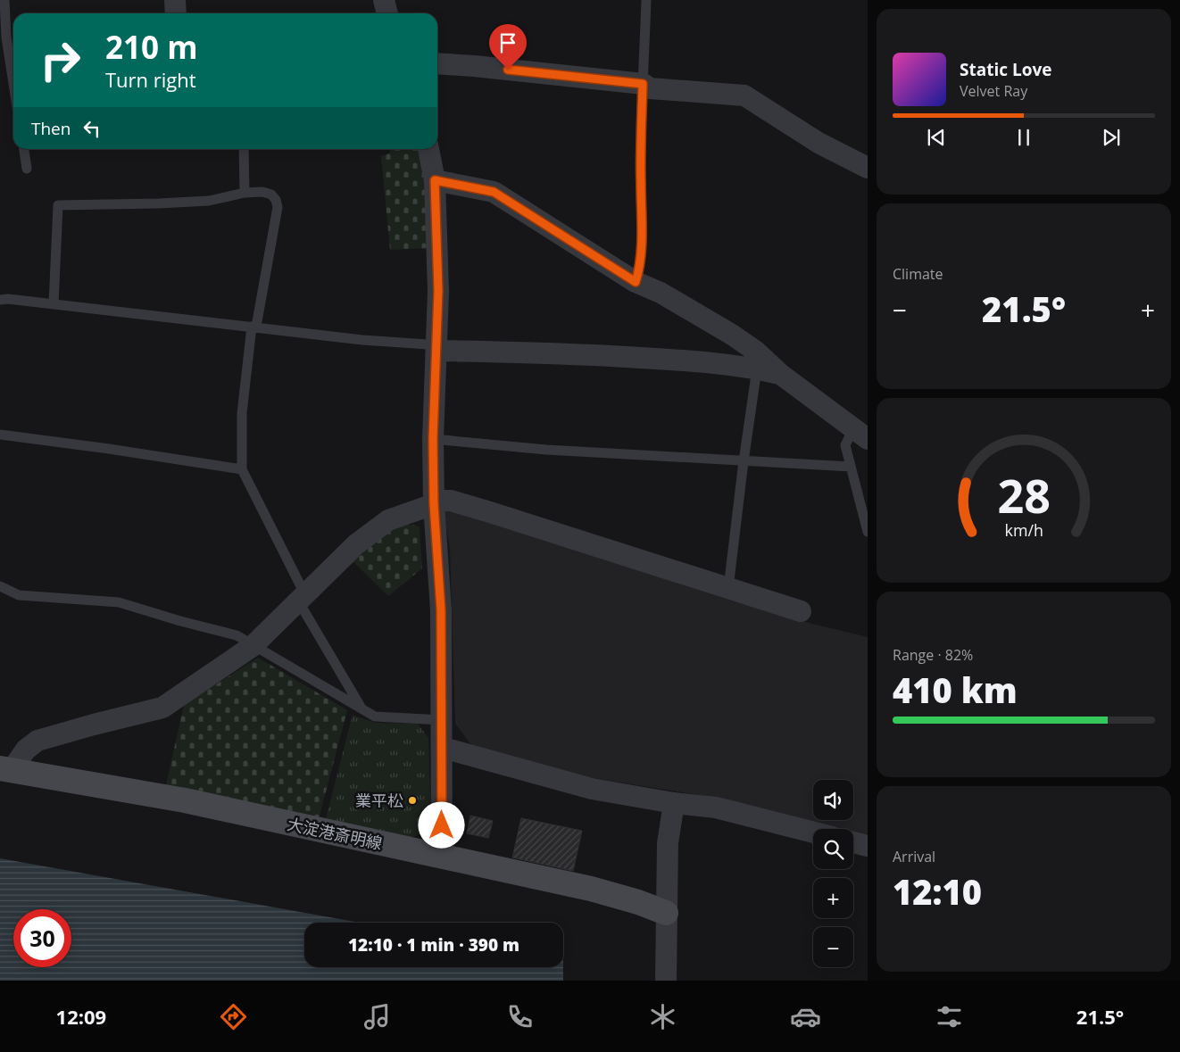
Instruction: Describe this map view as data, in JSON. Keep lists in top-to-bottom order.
{
  "streets": {
    "main road": ["大淀港斎明線"]
  },
  "places": ["業平松"],
  "page": {
    "turn": ["210 m", "Turn right"],
    "song": ["Static Love", "Velvet Ray"],
    "then": "Then",
    "tile": [
      "Climate",
      ["Range · 82%", "410 km"],
      ["Arrival", "12:10"]
    ],
    "heat": ["−", "21.5°", "+"],
    "map_buttons": ["+", "−"],
    "limit": "30",
    "trip": "12:10 · 1 min · 390 m",
    "tabs": ["12:09", "21.5°"],
    "gauge": ["28", "km/h"]
  }
}
